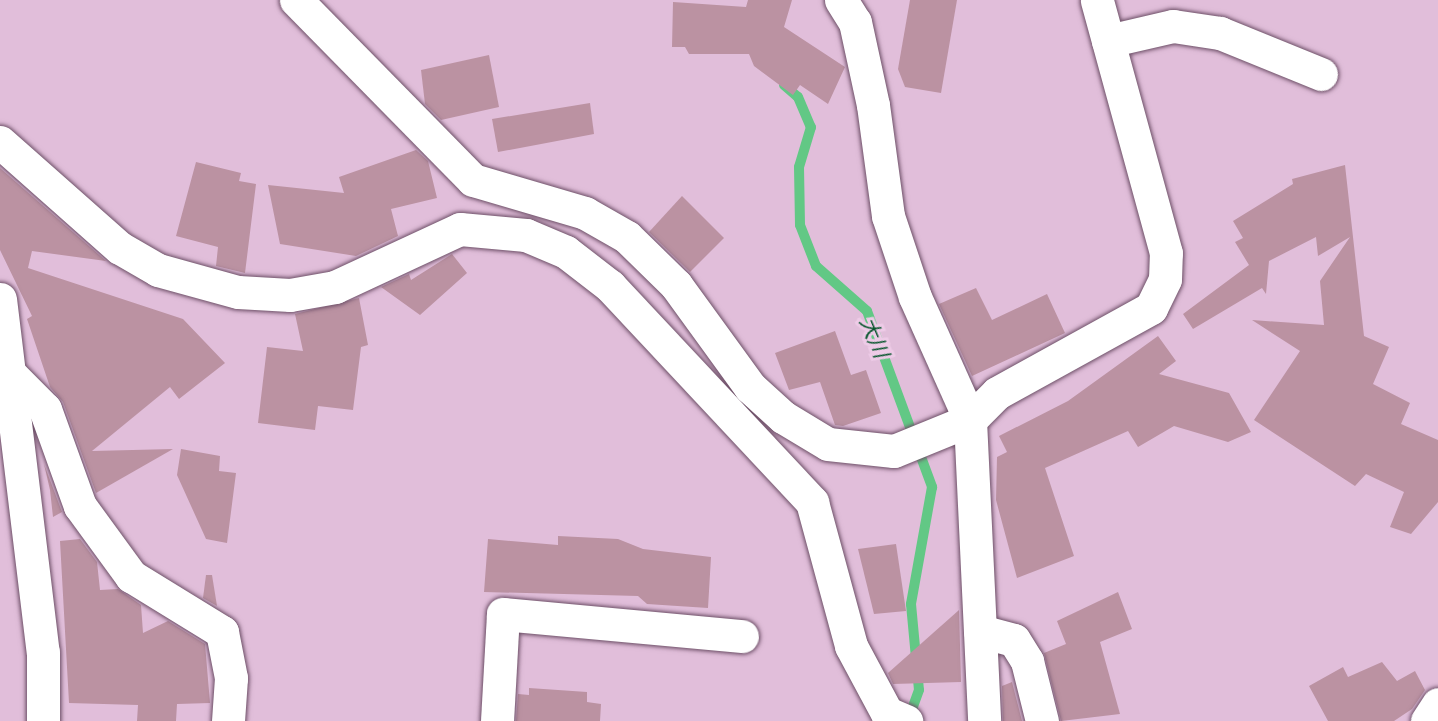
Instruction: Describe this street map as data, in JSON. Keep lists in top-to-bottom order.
{
  "water": ["大川"]
}
